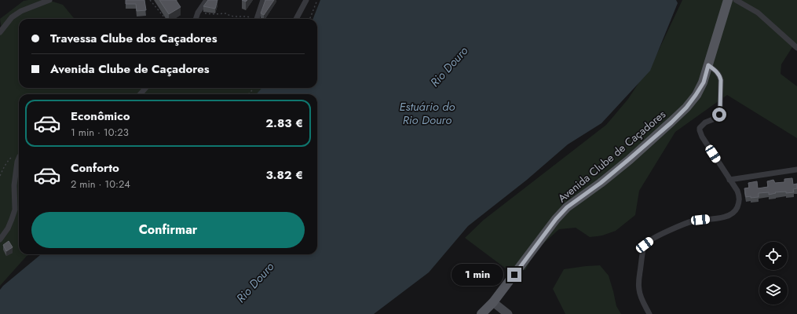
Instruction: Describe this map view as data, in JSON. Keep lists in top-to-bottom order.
{
  "streets": {
    "main road": ["Avenida Clube de Caçadores"]
  },
  "water": ["Rio Douro", "Estuário do Rio Douro"],
  "page": {
    "banner": ["Travessa Clube dos Caçadores", "Avenida Clube de Caçadores"],
    "list": [
      {
        "name": "Econômico",
        "note": "1 min · 10:23",
        "value": "2.83 €"
      },
      {
        "name": "Conforto",
        "note": "2 min · 10:24",
        "value": "3.82 €"
      }
    ],
    "buttons": "Confirmar",
    "bubble": "1 min"
  }
}
